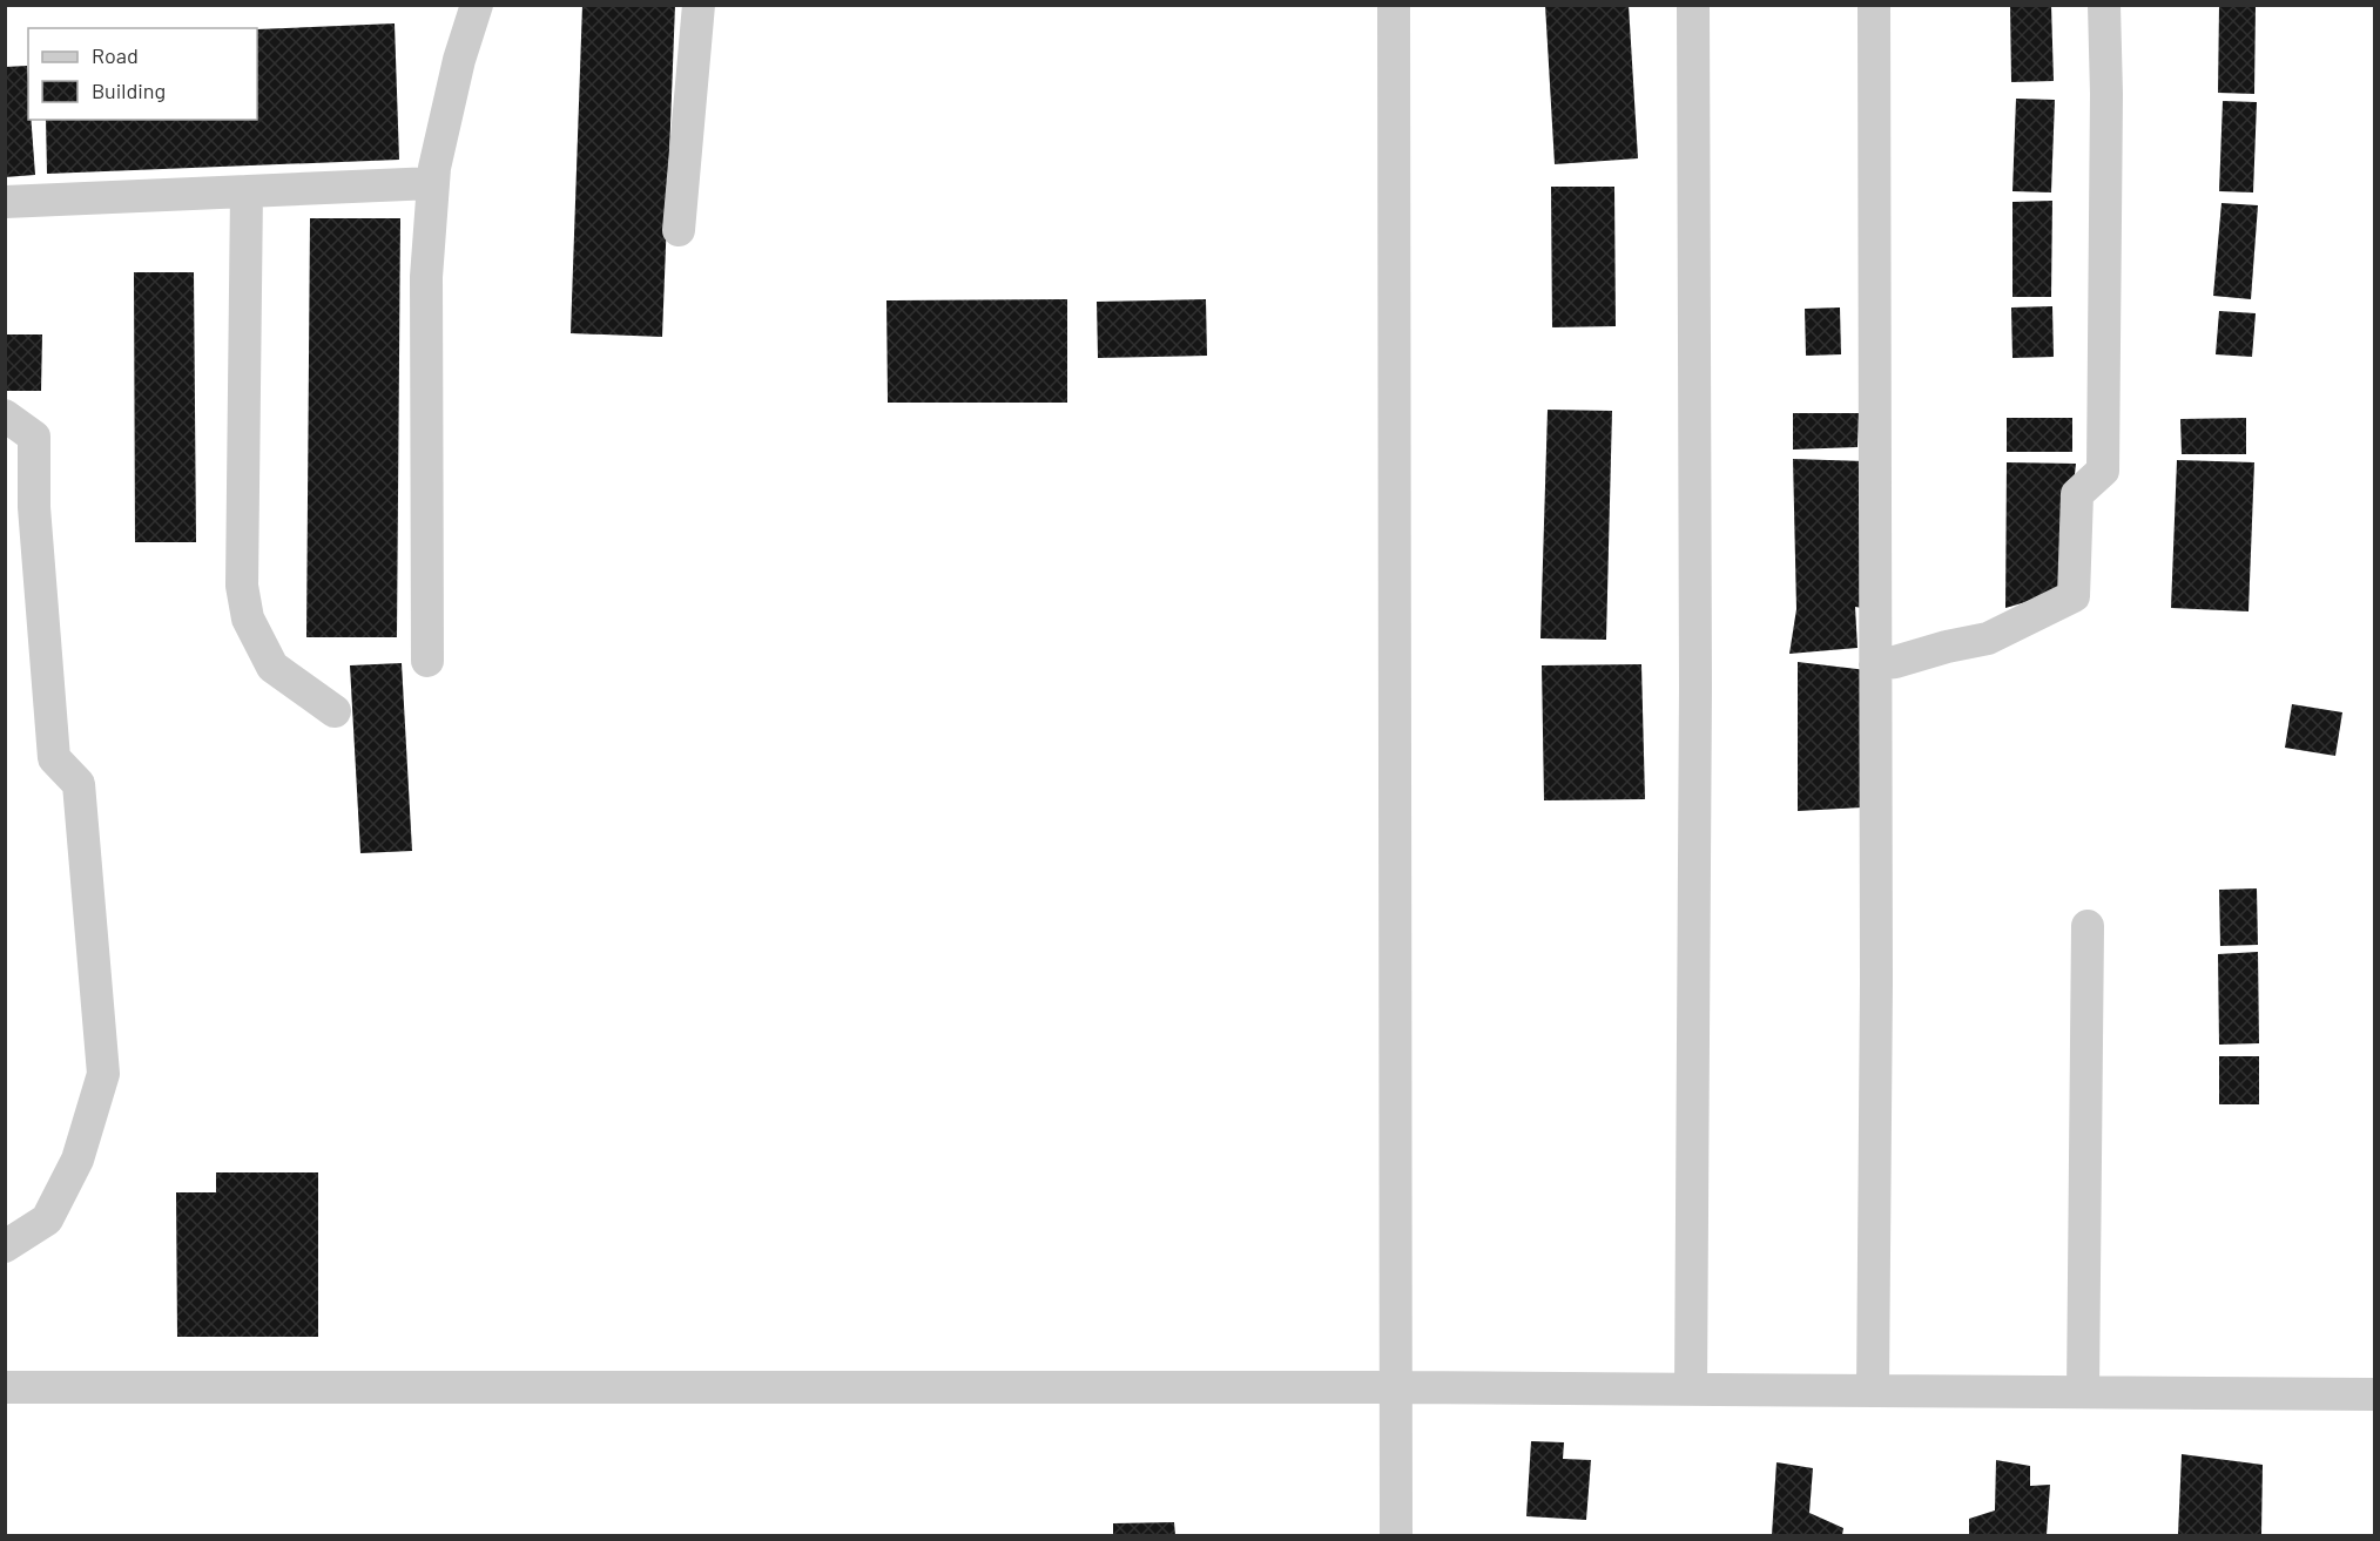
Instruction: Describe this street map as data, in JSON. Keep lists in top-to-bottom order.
{
  "legend": ["Road", "Building"]
}
